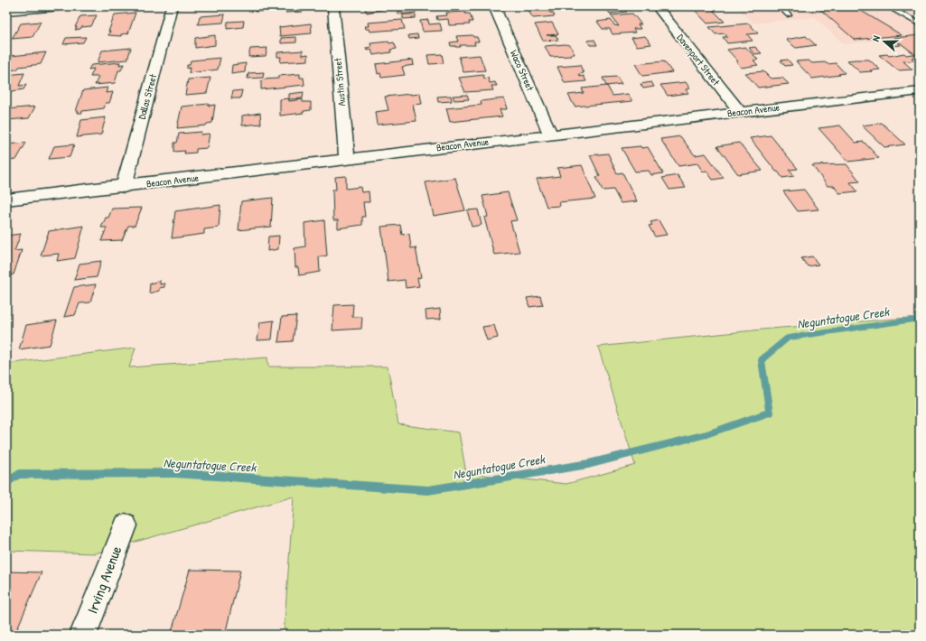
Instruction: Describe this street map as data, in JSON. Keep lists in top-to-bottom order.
{
  "streets": {
    "street": [
      "Davenport Street",
      "Waco Street",
      "Austin Street",
      "Dallas Street",
      "Beacon Avenue",
      "Irving Avenue"
    ]
  },
  "crossings": [
    ["Davenport Street", "Beacon Avenue"],
    ["Waco Street", "Beacon Avenue"],
    ["Austin Street", "Beacon Avenue"],
    ["Dallas Street", "Beacon Avenue"]
  ],
  "water": ["Neguntatogue Creek"],
  "north": "left"
}
